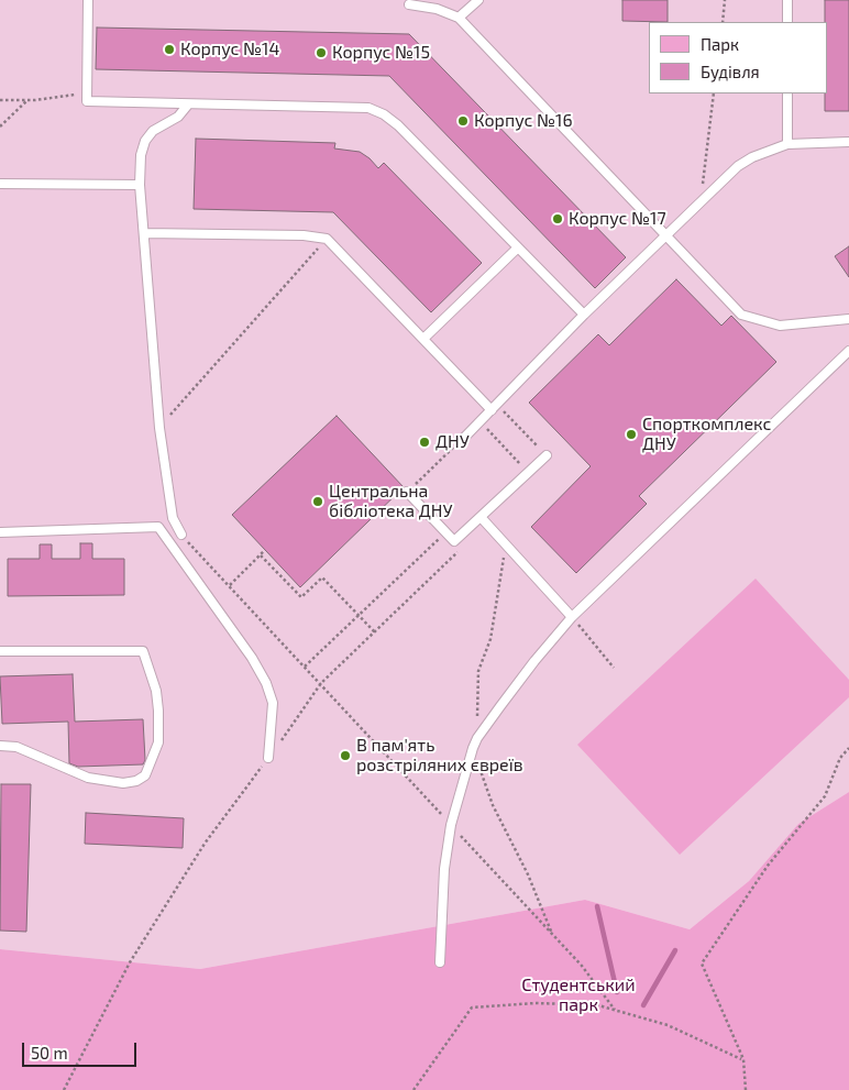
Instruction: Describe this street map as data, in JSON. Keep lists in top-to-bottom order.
{
  "parks": ["Студентський парк"],
  "places": [
    "Корпус №14",
    "Корпус №15",
    "Корпус №16",
    "Корпус №17",
    "Спорткомплекс ДНУ",
    "ДНУ",
    "Центральна бібліотека ДНУ",
    "В пам'ять розстріляних євреїв"
  ],
  "legend": ["Парк", "Будівля"],
  "scale_bar": "50 m"
}
